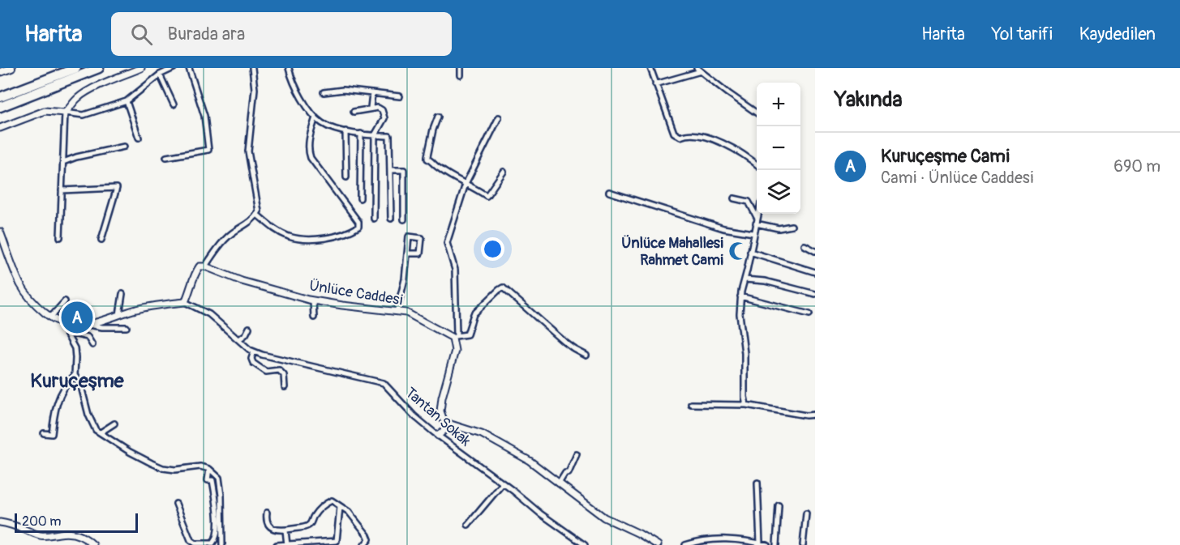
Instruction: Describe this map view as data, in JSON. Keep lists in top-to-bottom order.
{
  "streets": {
    "street": ["Ünlüce Caddesi", "Tantan Sokak"]
  },
  "districts": ["Kuruçeşme"],
  "places": {
    "mosque": ["Ünlüce Mahallesi Rahmet Cami"]
  },
  "scale_bar": "200 m",
  "page": {
    "header": "Harita",
    "search": "Burada ara",
    "nav": ["Harita", "Yol tarifi", "Kaydedilen"],
    "heading": "Yakında",
    "map_buttons": ["+", "−"],
    "list": [
      {
        "mark": "A",
        "name": "Kuruçeşme Cami",
        "note": "Cami · Ünlüce Caddesi",
        "value": "690 m"
      }
    ],
    "pins": "A",
    "scale": "200 m"
  }
}
